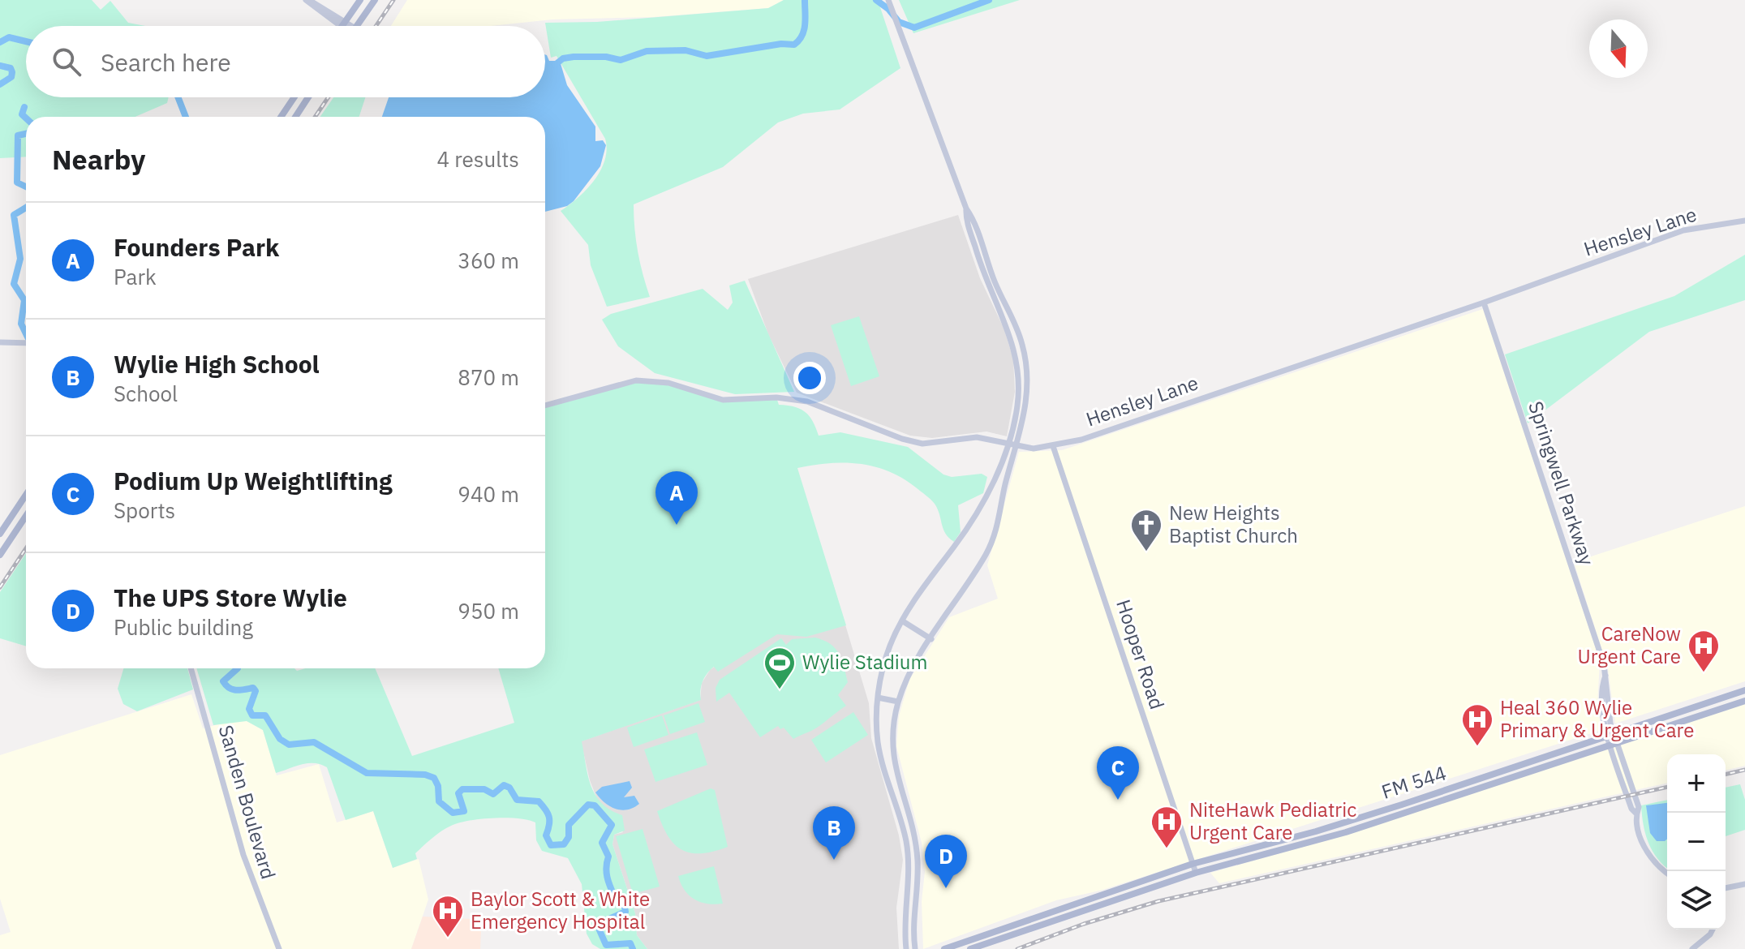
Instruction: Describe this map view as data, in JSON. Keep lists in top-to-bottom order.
{
  "streets": {
    "main road": ["FM 544"],
    "street": [
      "Hensley Lane",
      "Springwell Parkway",
      "Hooper Road",
      "Sanden Boulevard"
    ]
  },
  "crossings": [
    ["Hensley Lane", "Springwell Parkway"],
    ["Hensley Lane", "Hooper Road"],
    ["Springwell Parkway", "FM 544"],
    ["Hooper Road", "FM 544"]
  ],
  "places": {
    "church": ["New Heights Baptist Church"],
    "hospital": [
      "CareNow Urgent Care",
      "Heal 360 Wylie Primary & Urgent Care",
      "NiteHawk Pediatric Urgent Care",
      "Baylor Scott & White Emergency Hospital"
    ],
    "sports": ["Wylie Stadium"]
  },
  "north": "bottom",
  "page": {
    "search": "Search here",
    "heading": ["Nearby", "4 results"],
    "list": [
      {
        "mark": "A",
        "name": "Founders Park",
        "note": "Park",
        "value": "360 m"
      },
      {
        "mark": "B",
        "name": "Wylie High School",
        "note": "School",
        "value": "870 m"
      },
      {
        "mark": "C",
        "name": "Podium Up Weightlifting",
        "note": "Sports",
        "value": "940 m"
      },
      {
        "mark": "D",
        "name": "The UPS Store Wylie",
        "note": "Public building",
        "value": "950 m"
      }
    ],
    "pins": [
      "A",
      "C",
      "B",
      "D"
    ],
    "map_buttons": ["+", "−"]
  }
}
